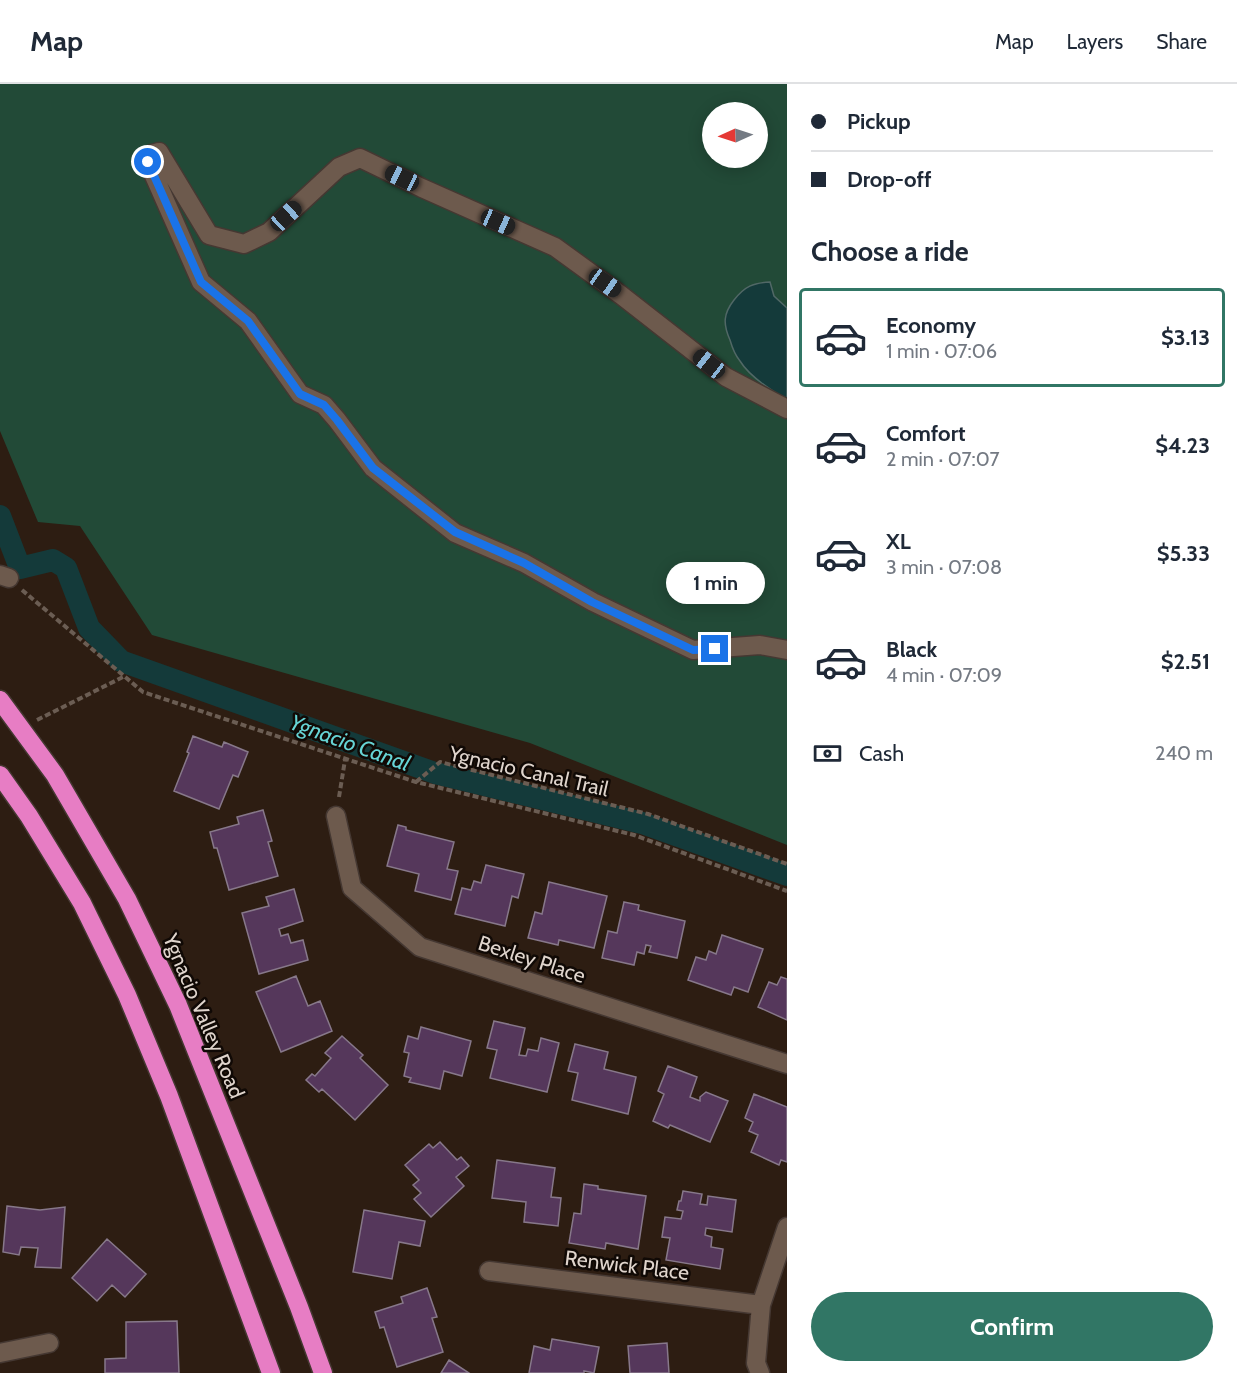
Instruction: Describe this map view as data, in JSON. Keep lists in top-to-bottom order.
{
  "streets": {
    "highway": ["Ygnacio Valley Road"],
    "street": ["Bexley Place", "Renwick Place"],
    "path": ["Ygnacio Canal Trail"]
  },
  "water": ["Ygnacio Canal"],
  "north": "left",
  "page": {
    "header": "Map",
    "nav": ["Map", "Layers", "Share"],
    "banner": ["Pickup", "Drop-off"],
    "heading": "Choose a ride",
    "list": [
      {
        "name": "Economy",
        "note": "1 min · 07:06",
        "value": "$3.13"
      },
      {
        "name": "Comfort",
        "note": "2 min · 07:07",
        "value": "$4.23"
      },
      {
        "name": "XL",
        "note": "3 min · 07:08",
        "value": "$5.33"
      },
      {
        "name": "Black",
        "note": "4 min · 07:09",
        "value": "$2.51"
      }
    ],
    "bubble": "1 min",
    "pay": ["Cash", "240 m"],
    "buttons": "Confirm"
  }
}
